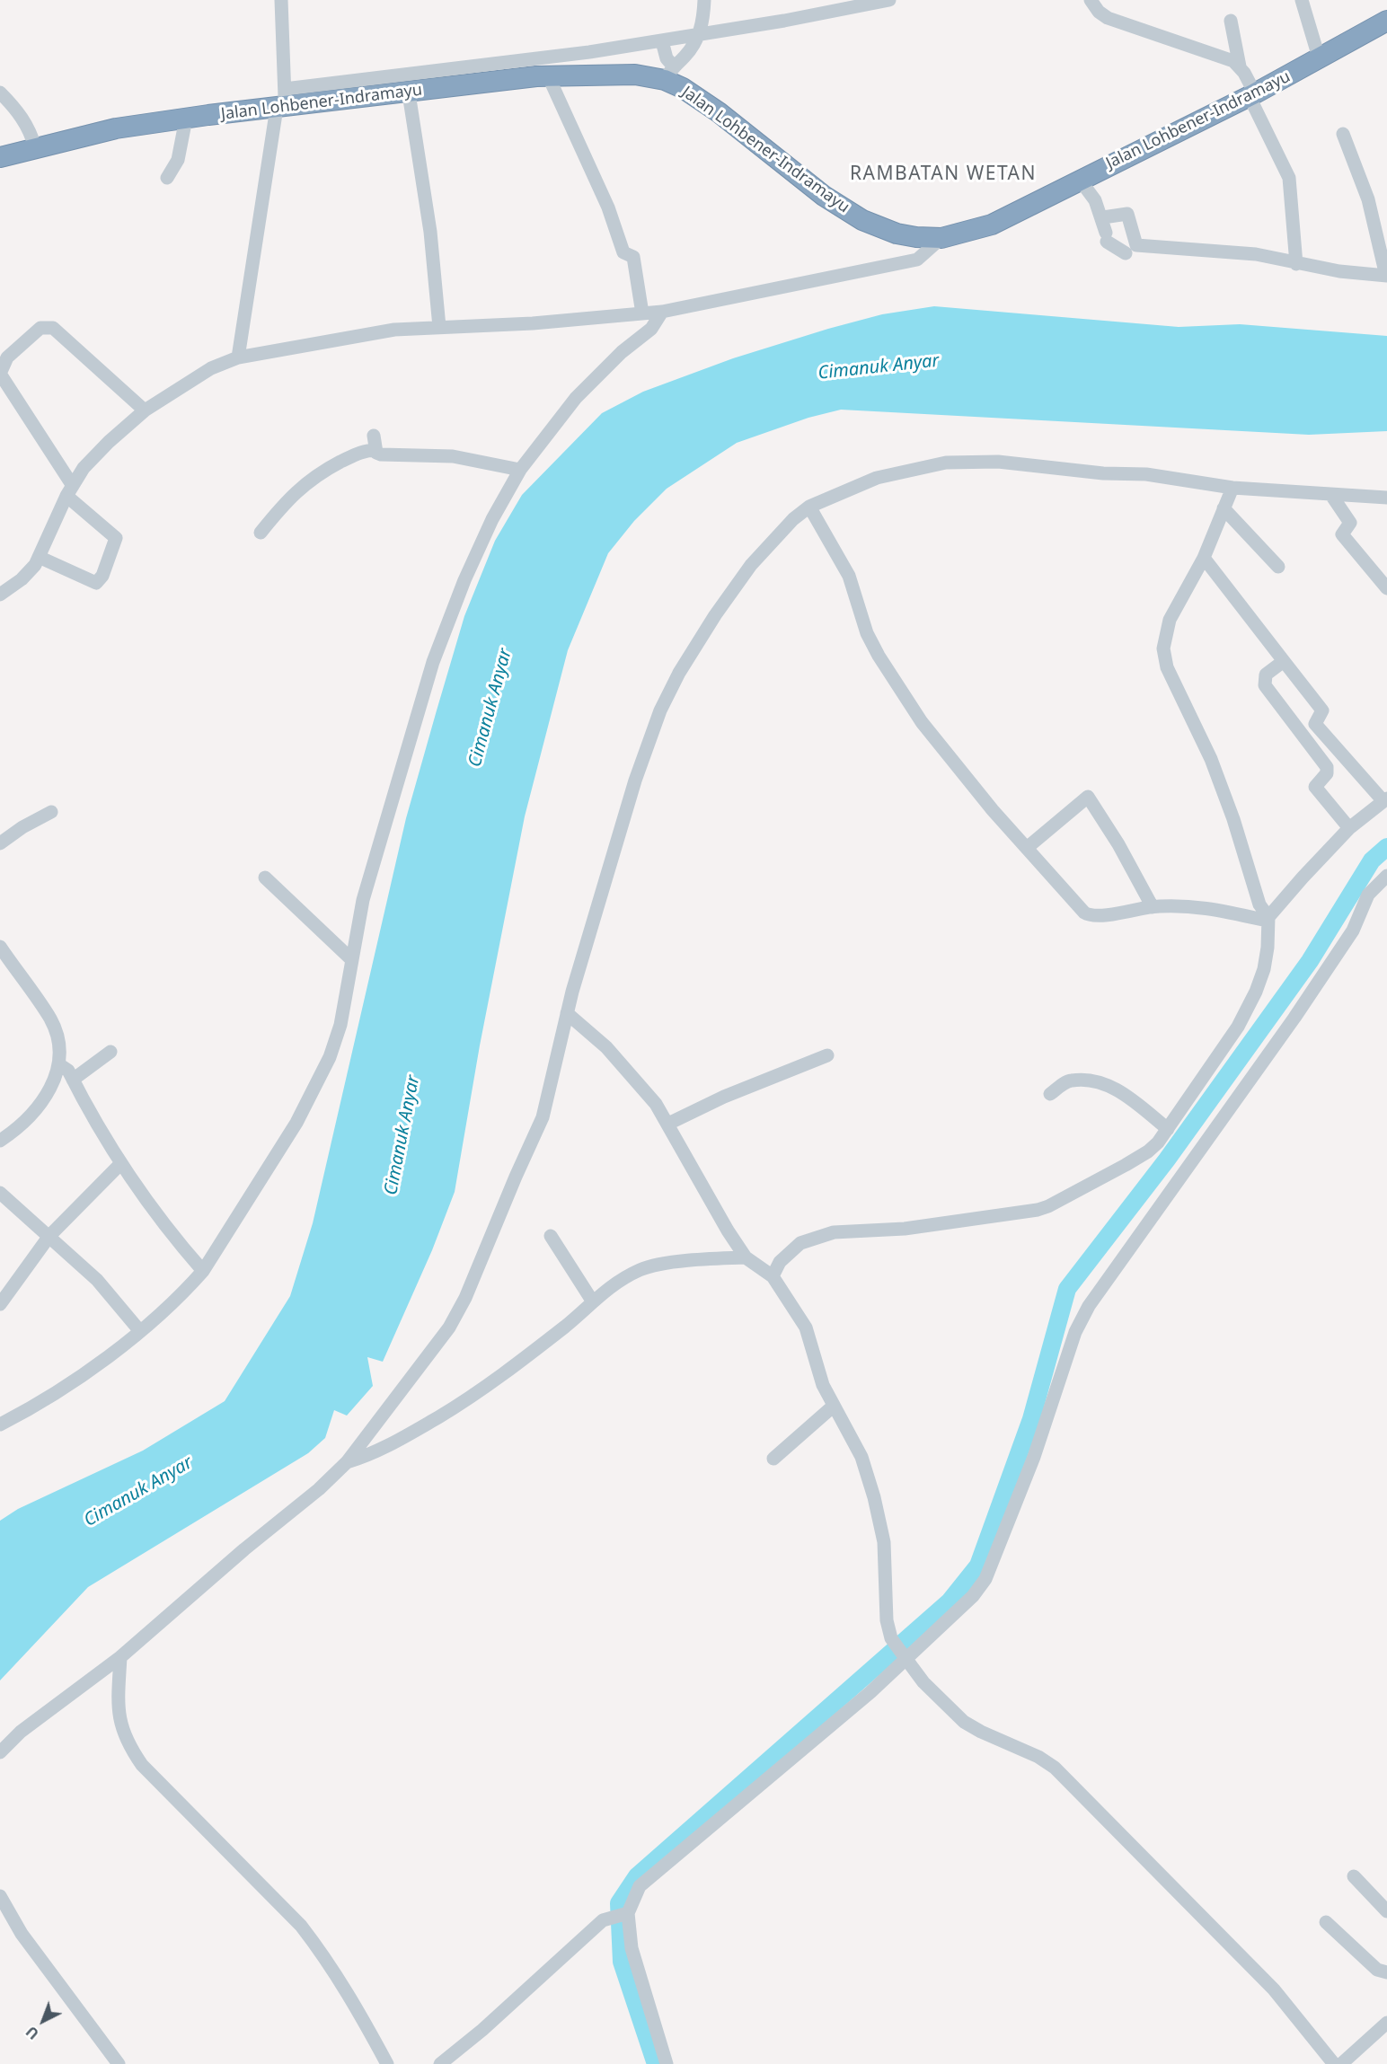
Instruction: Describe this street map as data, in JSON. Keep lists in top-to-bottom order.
{
  "streets": {
    "highway": ["Jalan Lohbener-Indramayu"]
  },
  "districts": ["RAMBATAN WETAN"],
  "water": ["Cimanuk Anyar"],
  "north": "bottom left"
}
